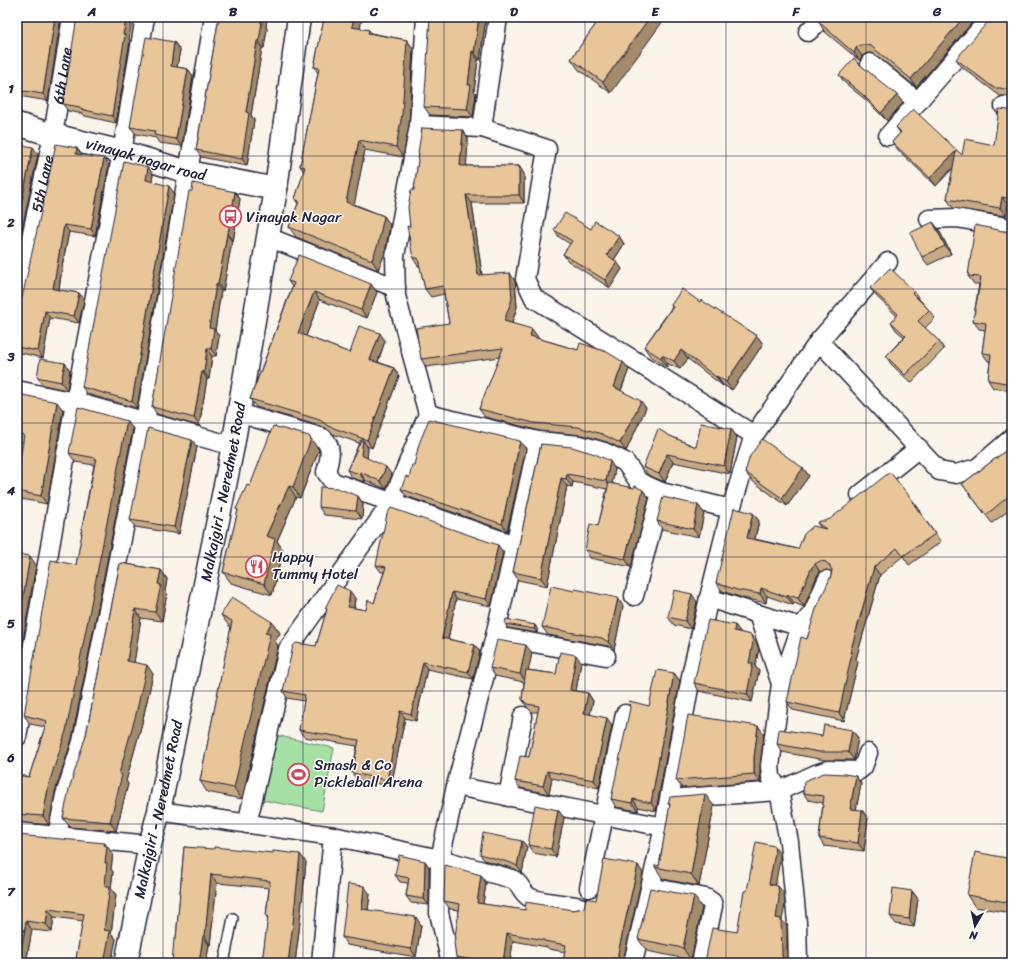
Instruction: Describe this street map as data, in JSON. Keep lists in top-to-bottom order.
{
  "streets": {
    "main road": ["vinayak nagar road", "Malkajgiri - Neredmet Road"],
    "street": ["6th Lane", "5th Lane"]
  },
  "crossings": [
    ["6th Lane", "vinayak nagar road"],
    ["6th Lane", "5th Lane"],
    ["vinayak nagar road", "5th Lane"],
    ["vinayak nagar road", "Malkajgiri - Neredmet Road"]
  ],
  "places": {
    "bus stop": ["Vinayak Nagar"],
    "restaurant": ["Happy Tummy Hotel"],
    "sports": ["Smash & Co Pickleball Arena"]
  },
  "north": "bottom",
  "grid": {
    "columns": [
      "A",
      "B",
      "C",
      "D",
      "E",
      "F",
      "G"
    ],
    "rows": [
      "1",
      "2",
      "3",
      "4",
      "5",
      "6",
      "7"
    ]
  }
}
